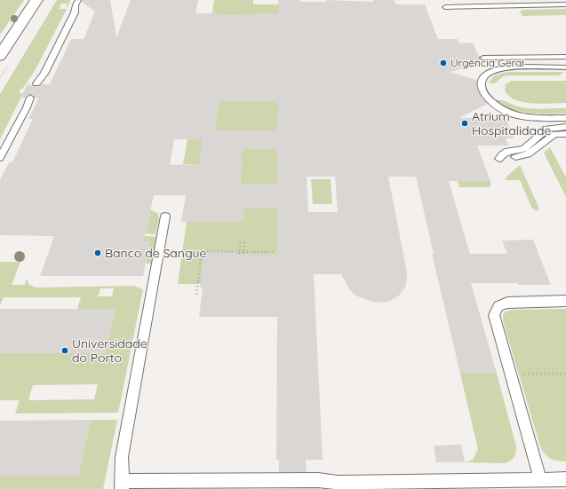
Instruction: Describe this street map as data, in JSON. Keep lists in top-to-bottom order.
{
  "places": [
    "Urgência Geral",
    "Atrium Hospitalidade",
    "Banco de Sangue",
    "Universidade do Porto"
  ]
}
